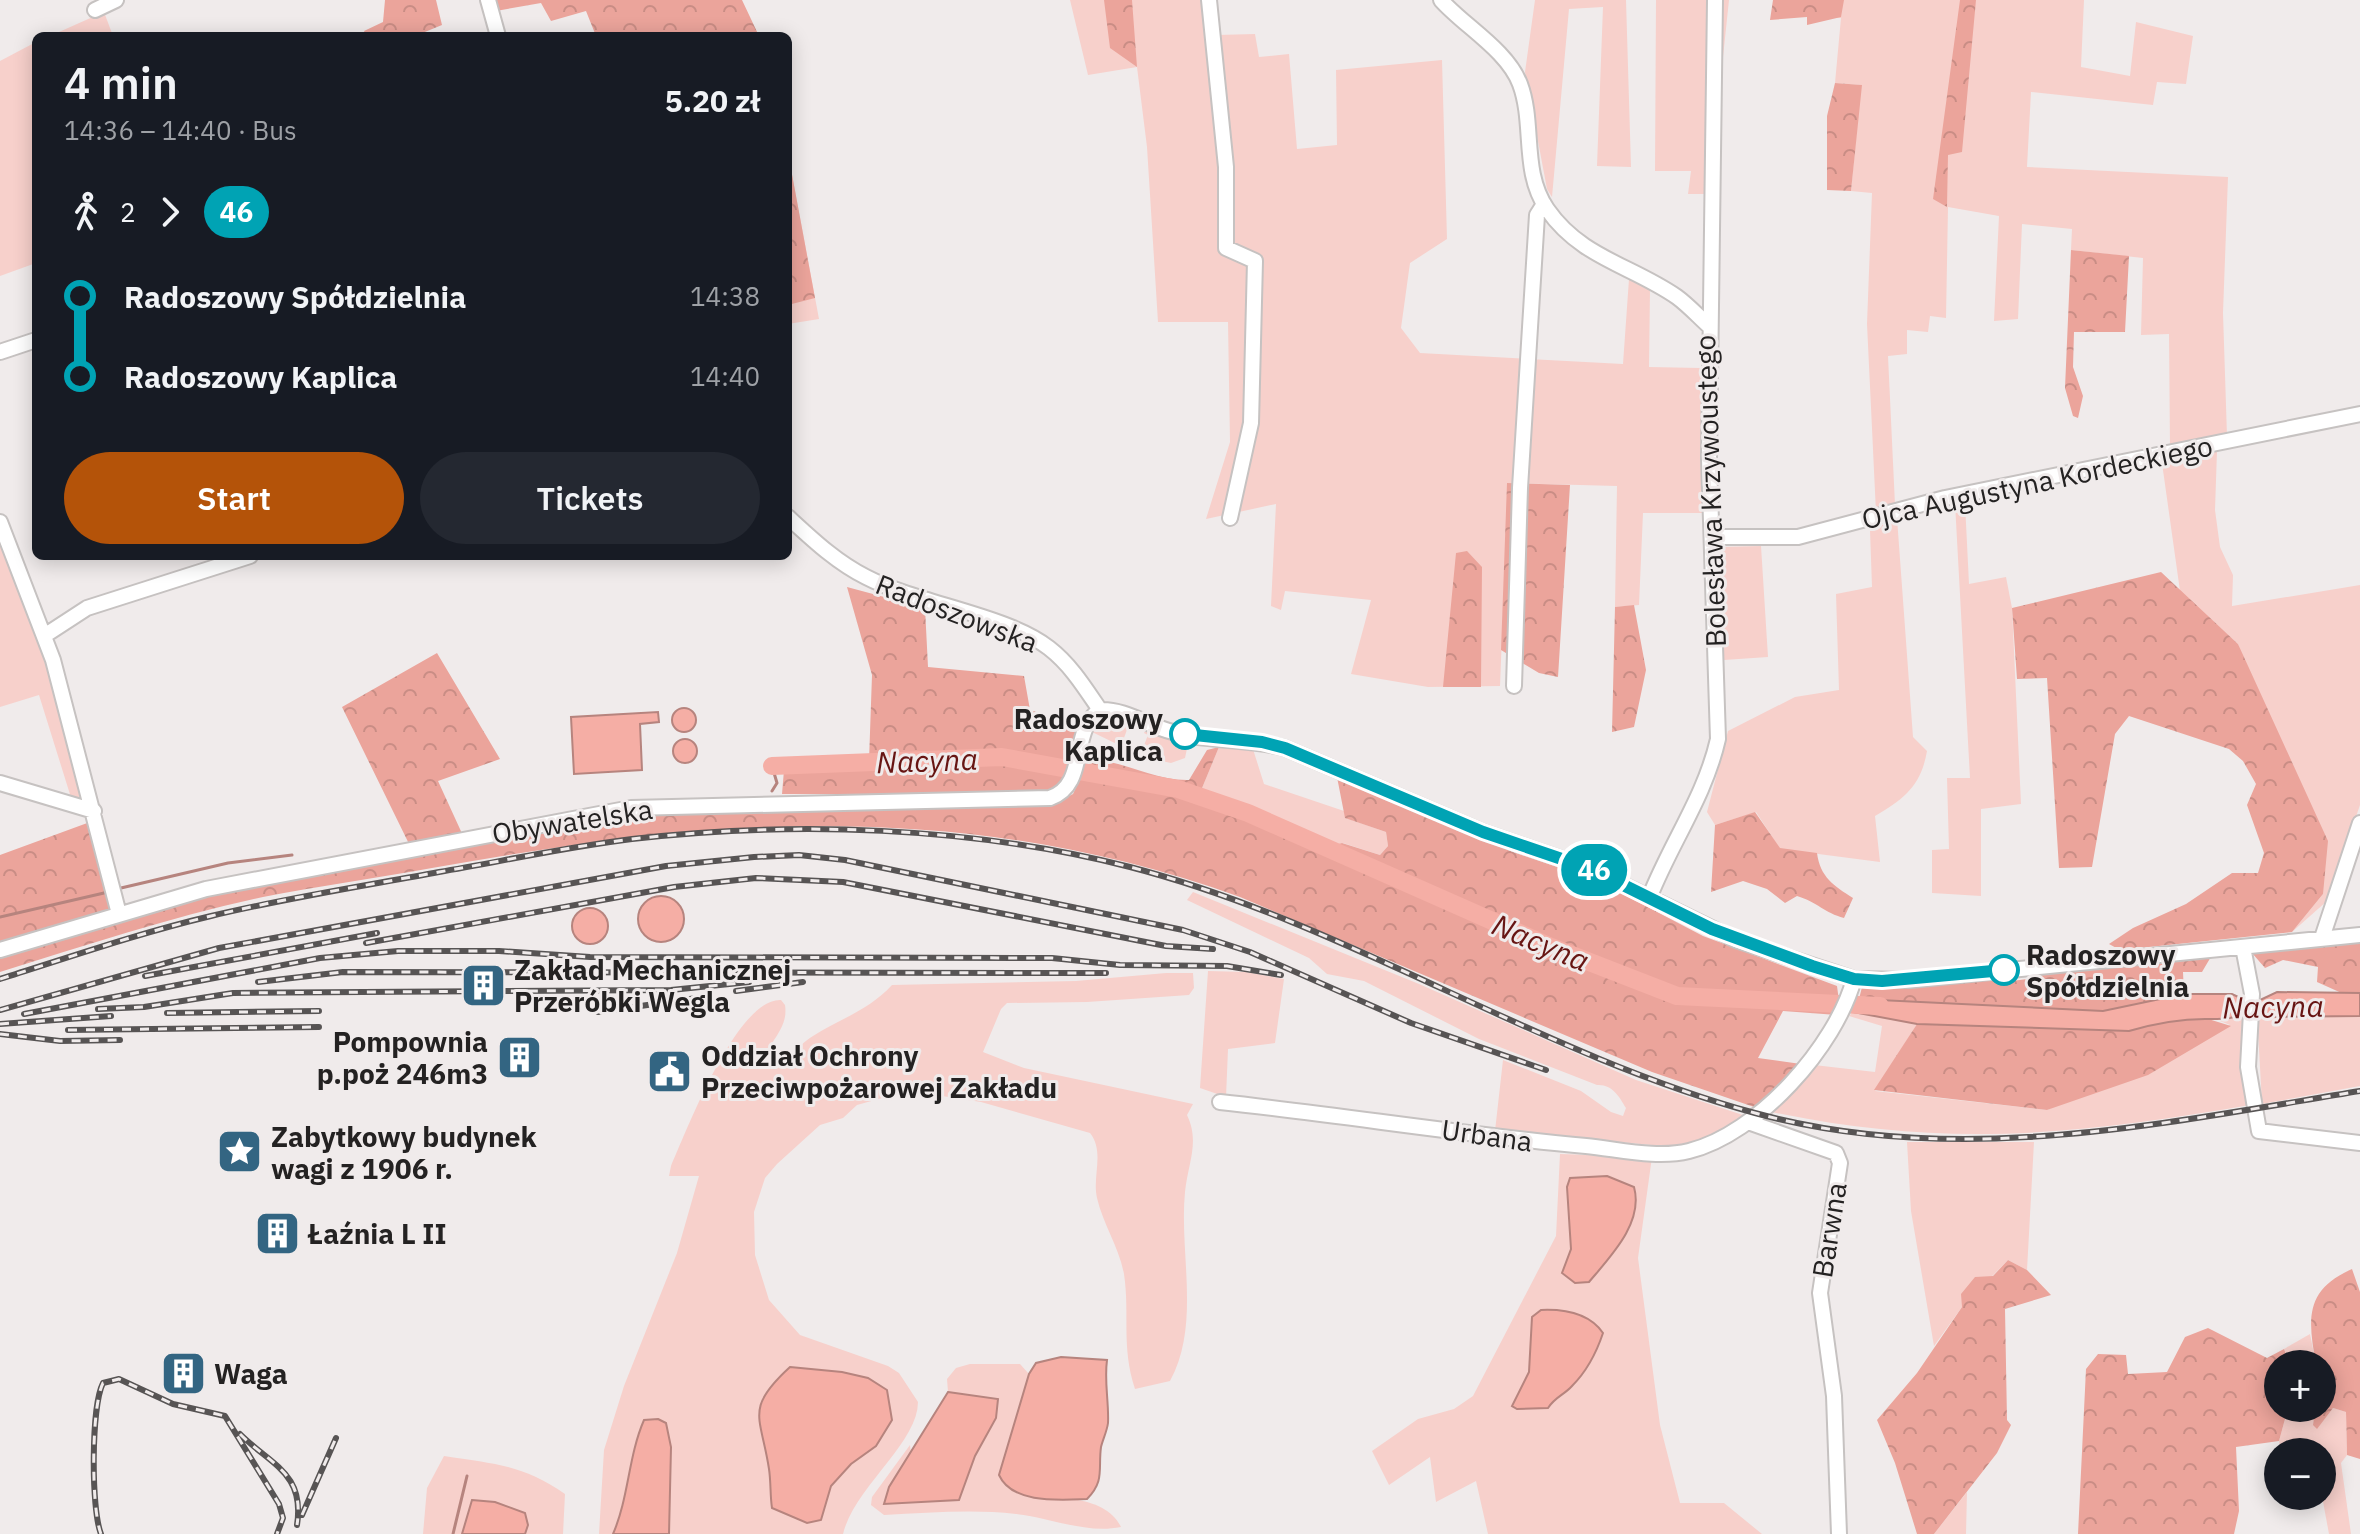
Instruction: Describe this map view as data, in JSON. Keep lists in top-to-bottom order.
{
  "streets": {
    "street": [
      "Ojca Augustyna Kordeckiego",
      "Bolesława Krzywoustego",
      "Radoszowska",
      "Obywatelska",
      "Urbana",
      "Barwna"
    ]
  },
  "crossings": [
    ["Ojca Augustyna Kordeckiego", "Bolesława Krzywoustego"],
    ["Radoszowska", "Obywatelska"],
    ["Urbana", "Barwna"]
  ],
  "water": ["Nacyna"],
  "places": {
    "other": ["Radoszowy Kaplica", "Radoszowy Spółdzielnia"],
    "building": [
      "Zakład Mechanicznej Przeróbki Wegla",
      "Pompownia p.poż 246m3",
      "Łaźnia L II",
      "Waga"
    ],
    "public building": ["Oddział Ochrony Przeciwpożarowej Zakładu"],
    "place": ["Zabytkowy budynek wagi z 1906 r."]
  },
  "lines": ["bus line 46"],
  "page": {
    "on_map": "46",
    "heading": ["4 min", "14:36 – 14:40 · Bus", "5.20 zł"],
    "legs": ["2", "46"],
    "list": [
      {
        "name": "Radoszowy Spółdzielnia",
        "value": "14:38"
      },
      {
        "name": "Radoszowy Kaplica",
        "value": "14:40"
      }
    ],
    "buttons": ["Start", "Tickets"],
    "map_buttons": ["+", "−"]
  }
}
